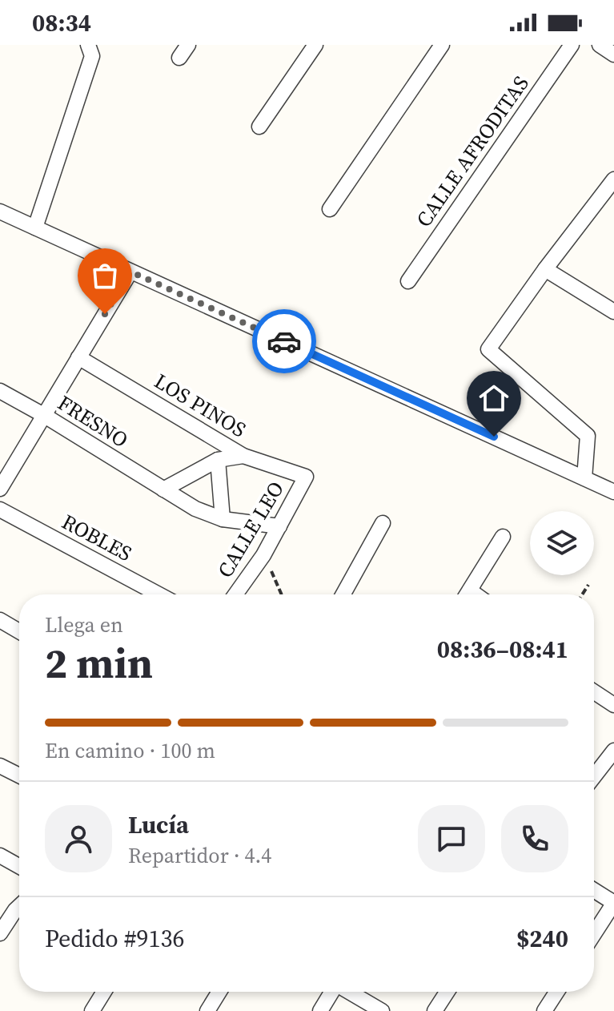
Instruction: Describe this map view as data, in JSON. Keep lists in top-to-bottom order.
{
  "streets": {
    "street": [
      "CALLE AFRODITAS",
      "LOS PINOS",
      "FRESNO",
      "CALLE LEO",
      "ROBLES"
    ]
  },
  "crossings": [
    ["LOS PINOS", "CALLE LEO"],
    ["FRESNO", "CALLE LEO"]
  ],
  "page": {
    "status": "08:34",
    "heading": ["2 min", "Llega en", "08:36–08:41"],
    "panel": [
      "Lucía",
      "Repartidor · 4.4",
      "Pedido #9136",
      "$240"
    ],
    "bar": "En camino · 100 m"
  }
}
